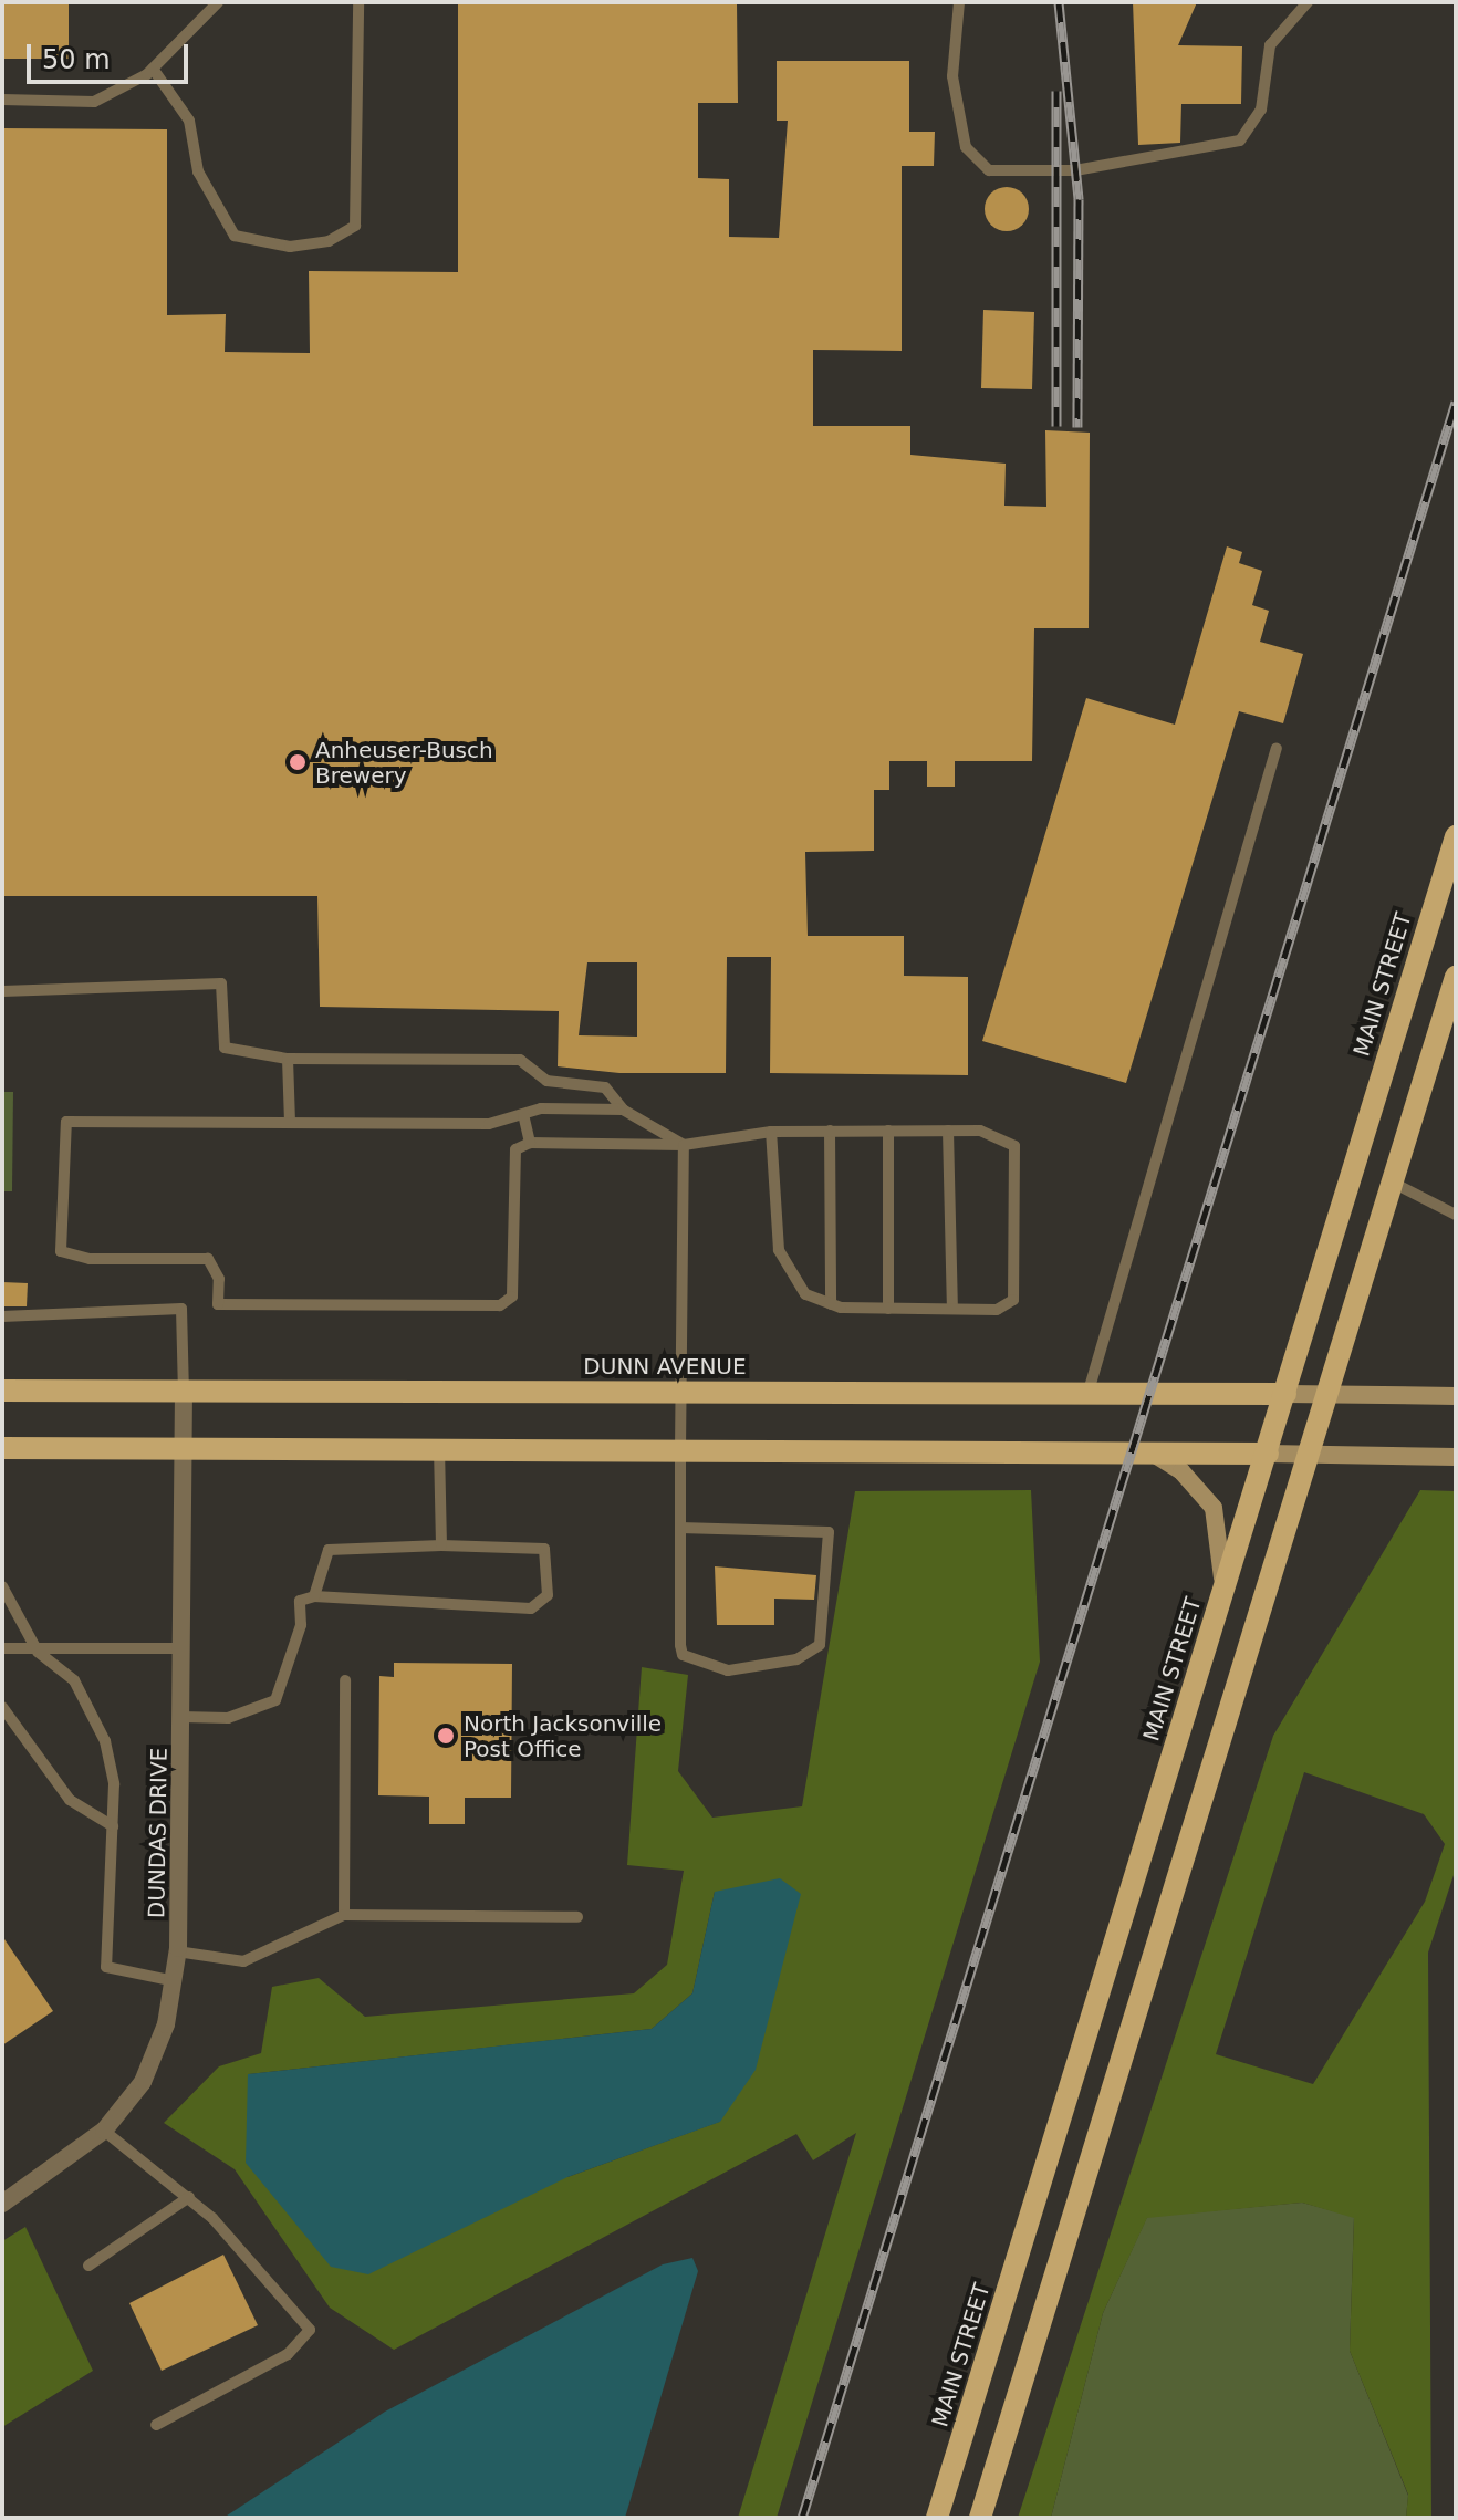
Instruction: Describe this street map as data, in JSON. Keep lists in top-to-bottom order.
{
  "streets": {
    "main road": ["MAIN STREET", "DUNN AVENUE"],
    "street": ["DUNDAS DRIVE"]
  },
  "crossings": [
    ["MAIN STREET", "DUNN AVENUE"],
    ["DUNN AVENUE", "DUNDAS DRIVE"]
  ],
  "places": ["Anheuser-Busch Brewery", "North Jacksonville Post Office"],
  "scale_bar": "50 m"
}
